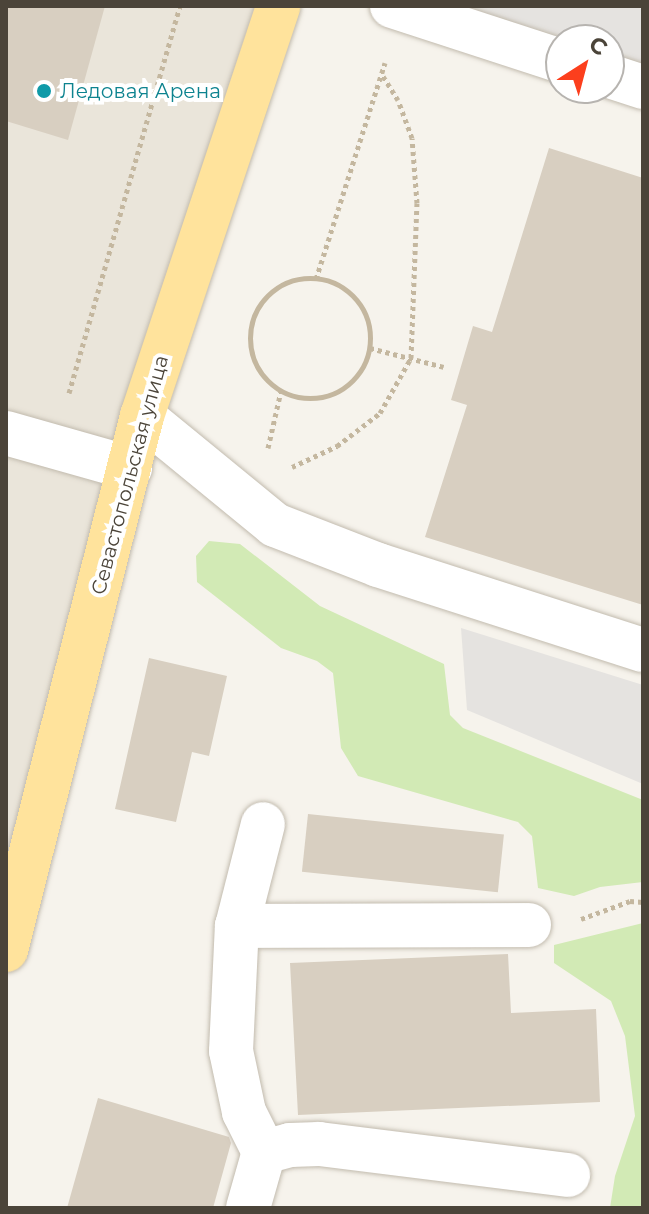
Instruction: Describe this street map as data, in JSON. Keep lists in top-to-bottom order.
{
  "streets": {
    "main road": ["Севастопольская улица"]
  },
  "places": ["Ледовая Арена"],
  "north": "top right"
}
